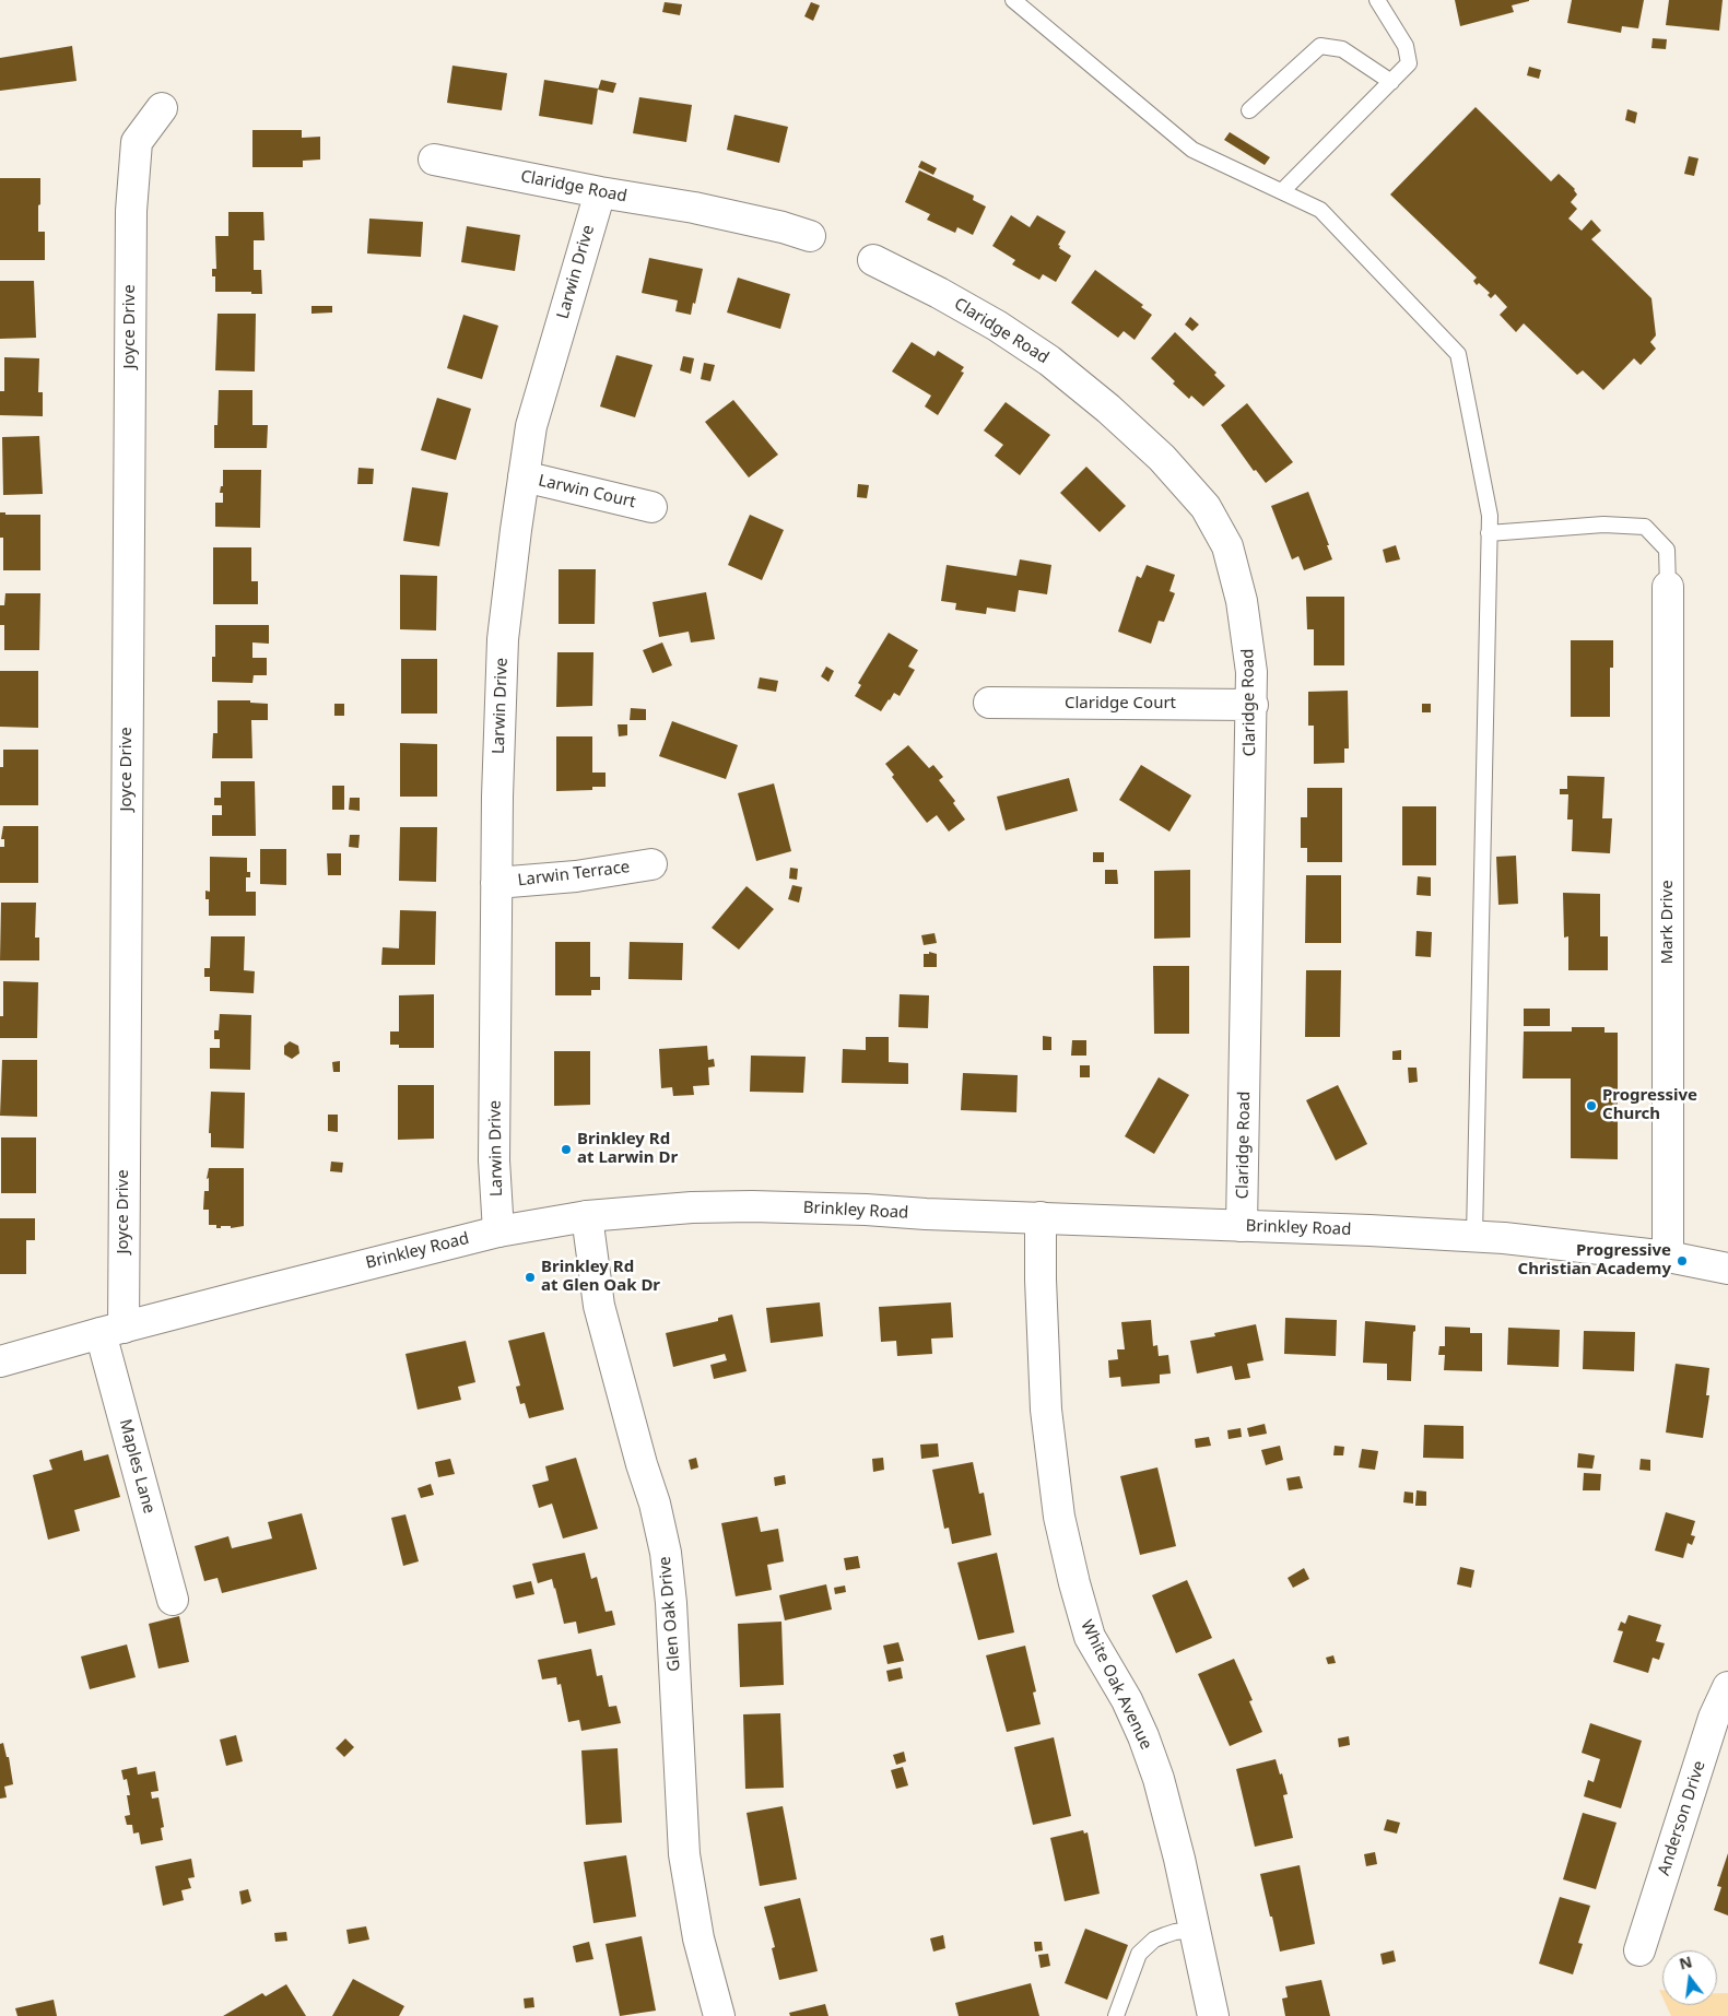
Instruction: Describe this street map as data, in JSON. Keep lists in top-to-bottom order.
{
  "streets": {
    "street": [
      "Claridge Road",
      "Larwin Drive",
      "Joyce Drive",
      "Larwin Court",
      "Claridge Court",
      "Larwin Terrace",
      "Mark Drive",
      "Brinkley Road",
      "Maples Lane",
      "Glen Oak Drive",
      "White Oak Avenue",
      "Anderson Drive"
    ]
  },
  "crossings": [
    ["Claridge Road", "Larwin Drive"],
    ["Claridge Road", "Claridge Court"],
    ["Claridge Road", "Brinkley Road"],
    ["Larwin Drive", "Larwin Court"],
    ["Larwin Drive", "Larwin Terrace"],
    ["Larwin Drive", "Brinkley Road"],
    ["Joyce Drive", "Brinkley Road"],
    ["Joyce Drive", "Maples Lane"],
    ["Mark Drive", "Brinkley Road"],
    ["Brinkley Road", "Maples Lane"],
    ["Brinkley Road", "Glen Oak Drive"],
    ["Brinkley Road", "White Oak Avenue"]
  ],
  "places": [
    "Progressive Church",
    "Brinkley Rd at Larwin Dr",
    "Progressive Christian Academy",
    "Brinkley Rd at Glen Oak Dr"
  ],
  "north": "top"
}
